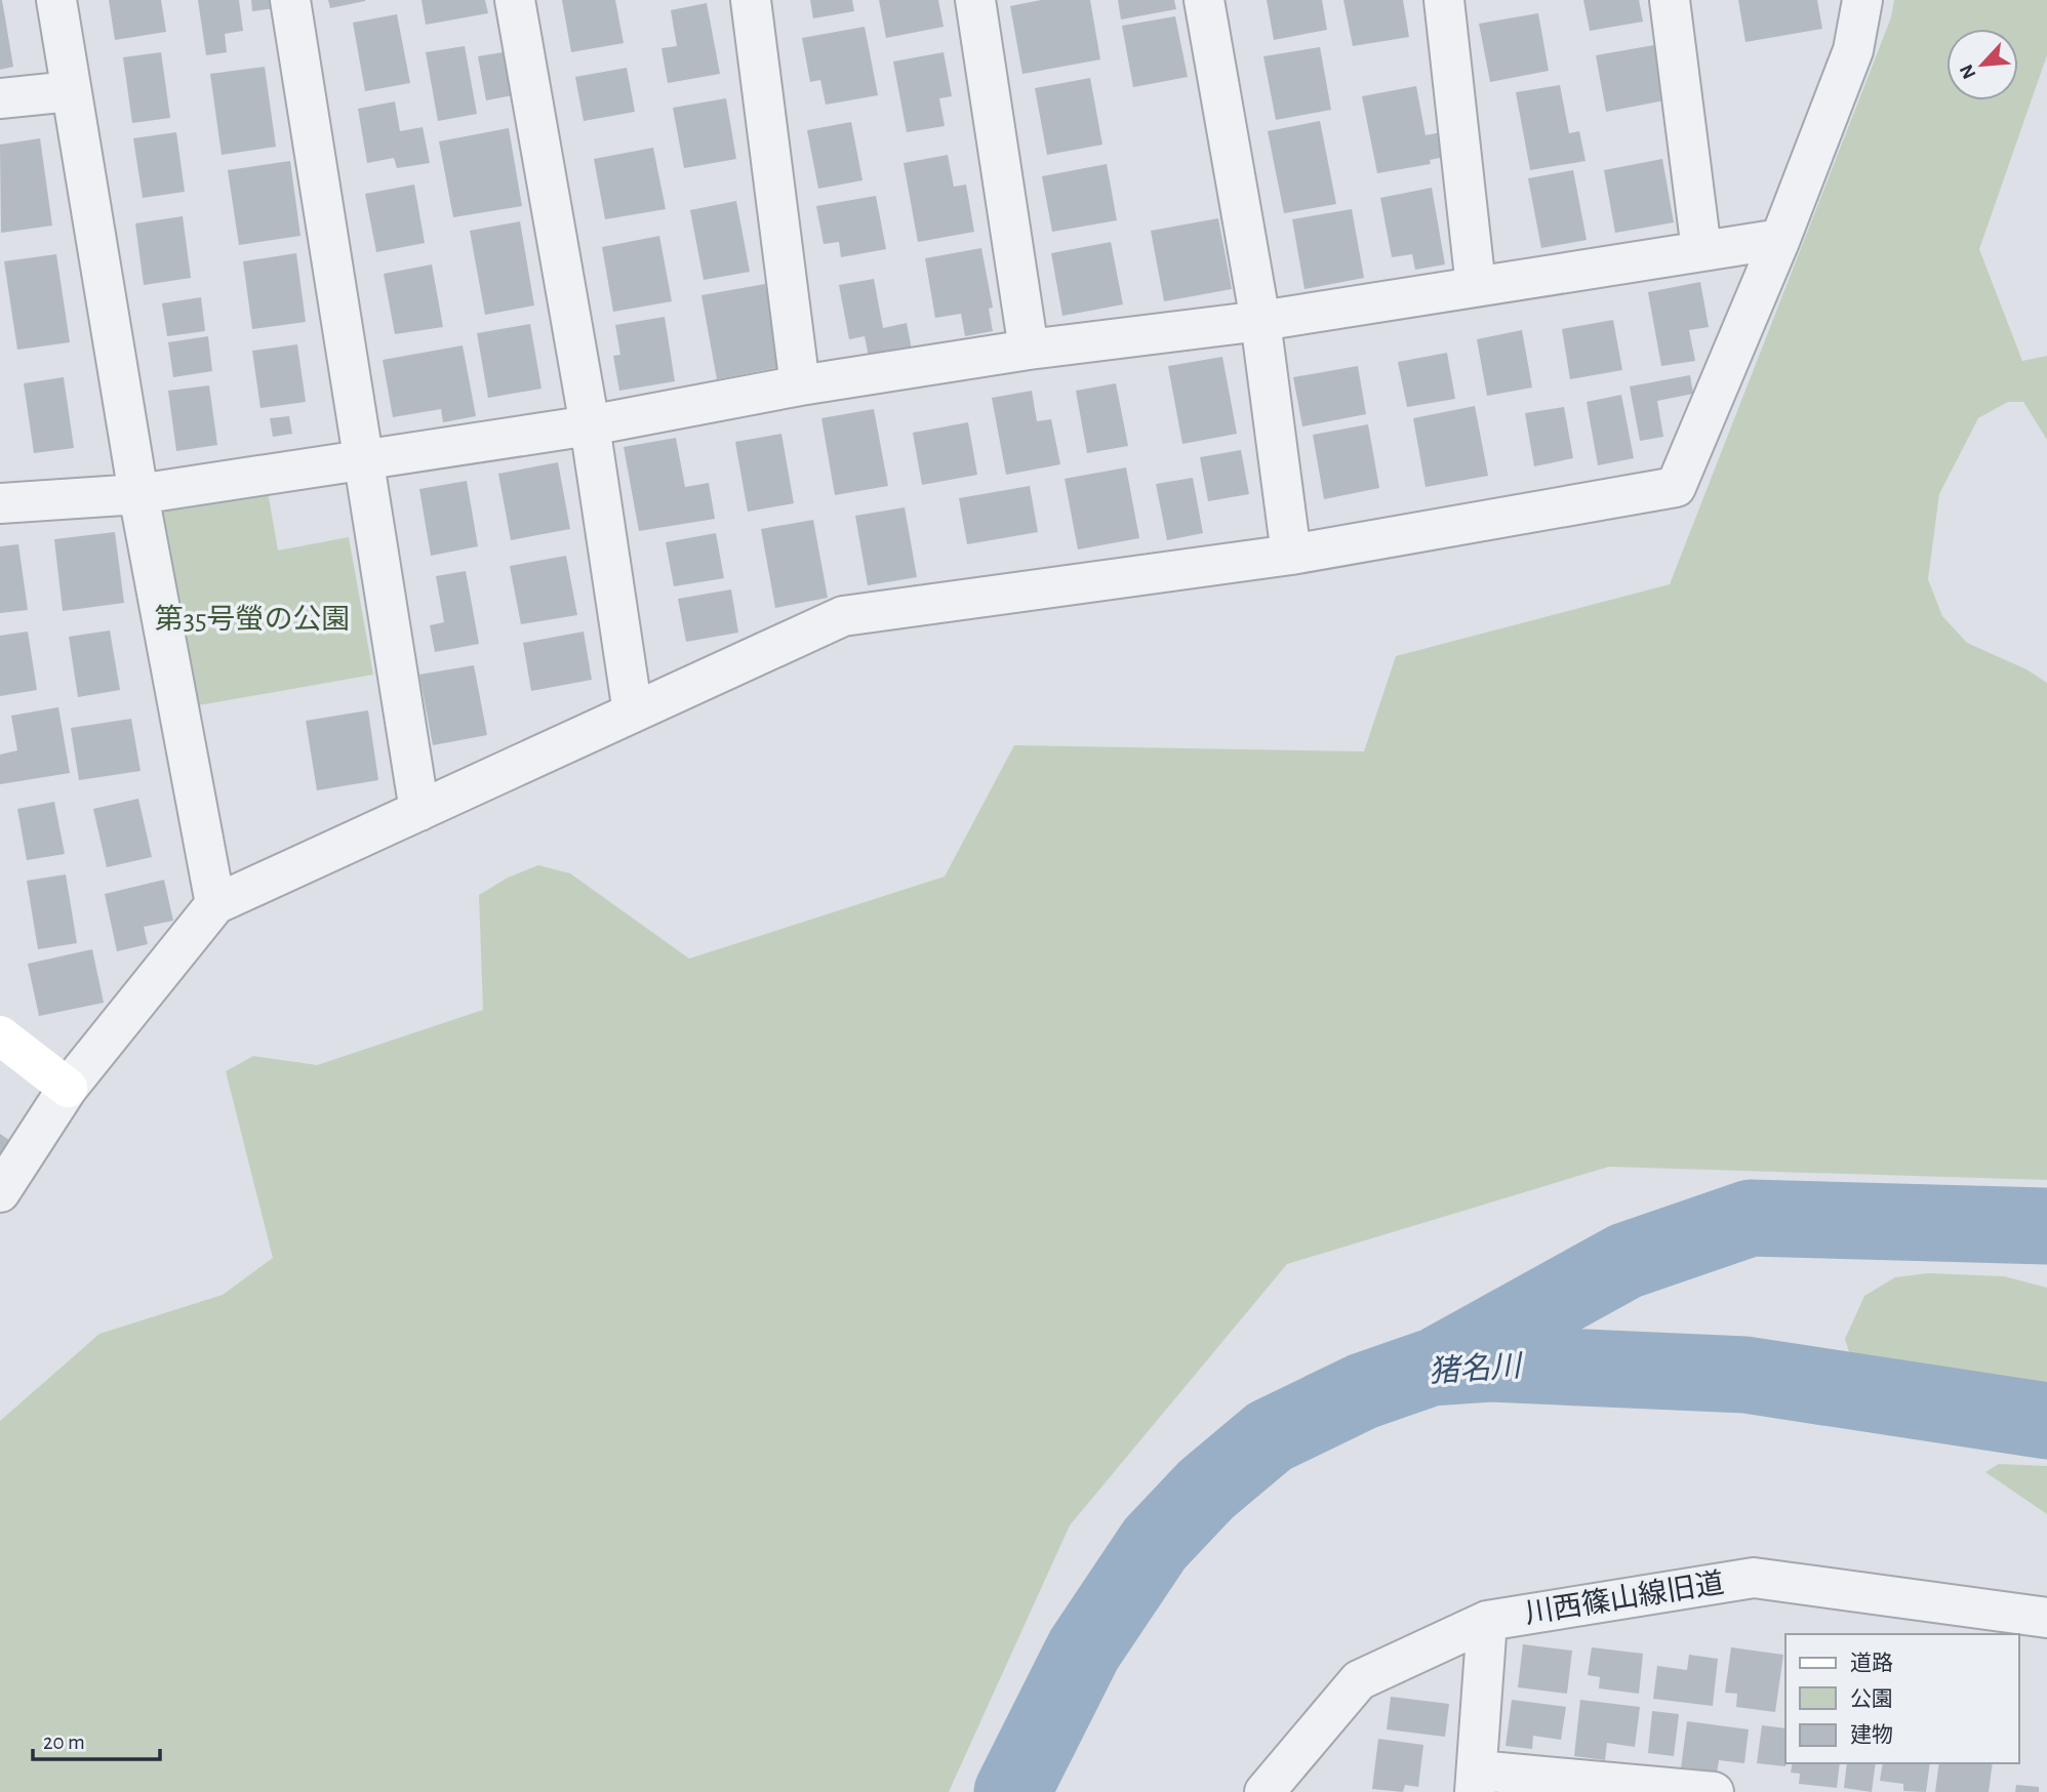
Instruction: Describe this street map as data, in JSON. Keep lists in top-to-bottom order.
{
  "streets": {
    "street": ["川西篠山線旧道"]
  },
  "water": ["猪名川"],
  "parks": ["第35号螢の公園"],
  "legend": ["道路", "公園", "建物"],
  "scale_bar": "20 m",
  "north": "bottom left"
}
